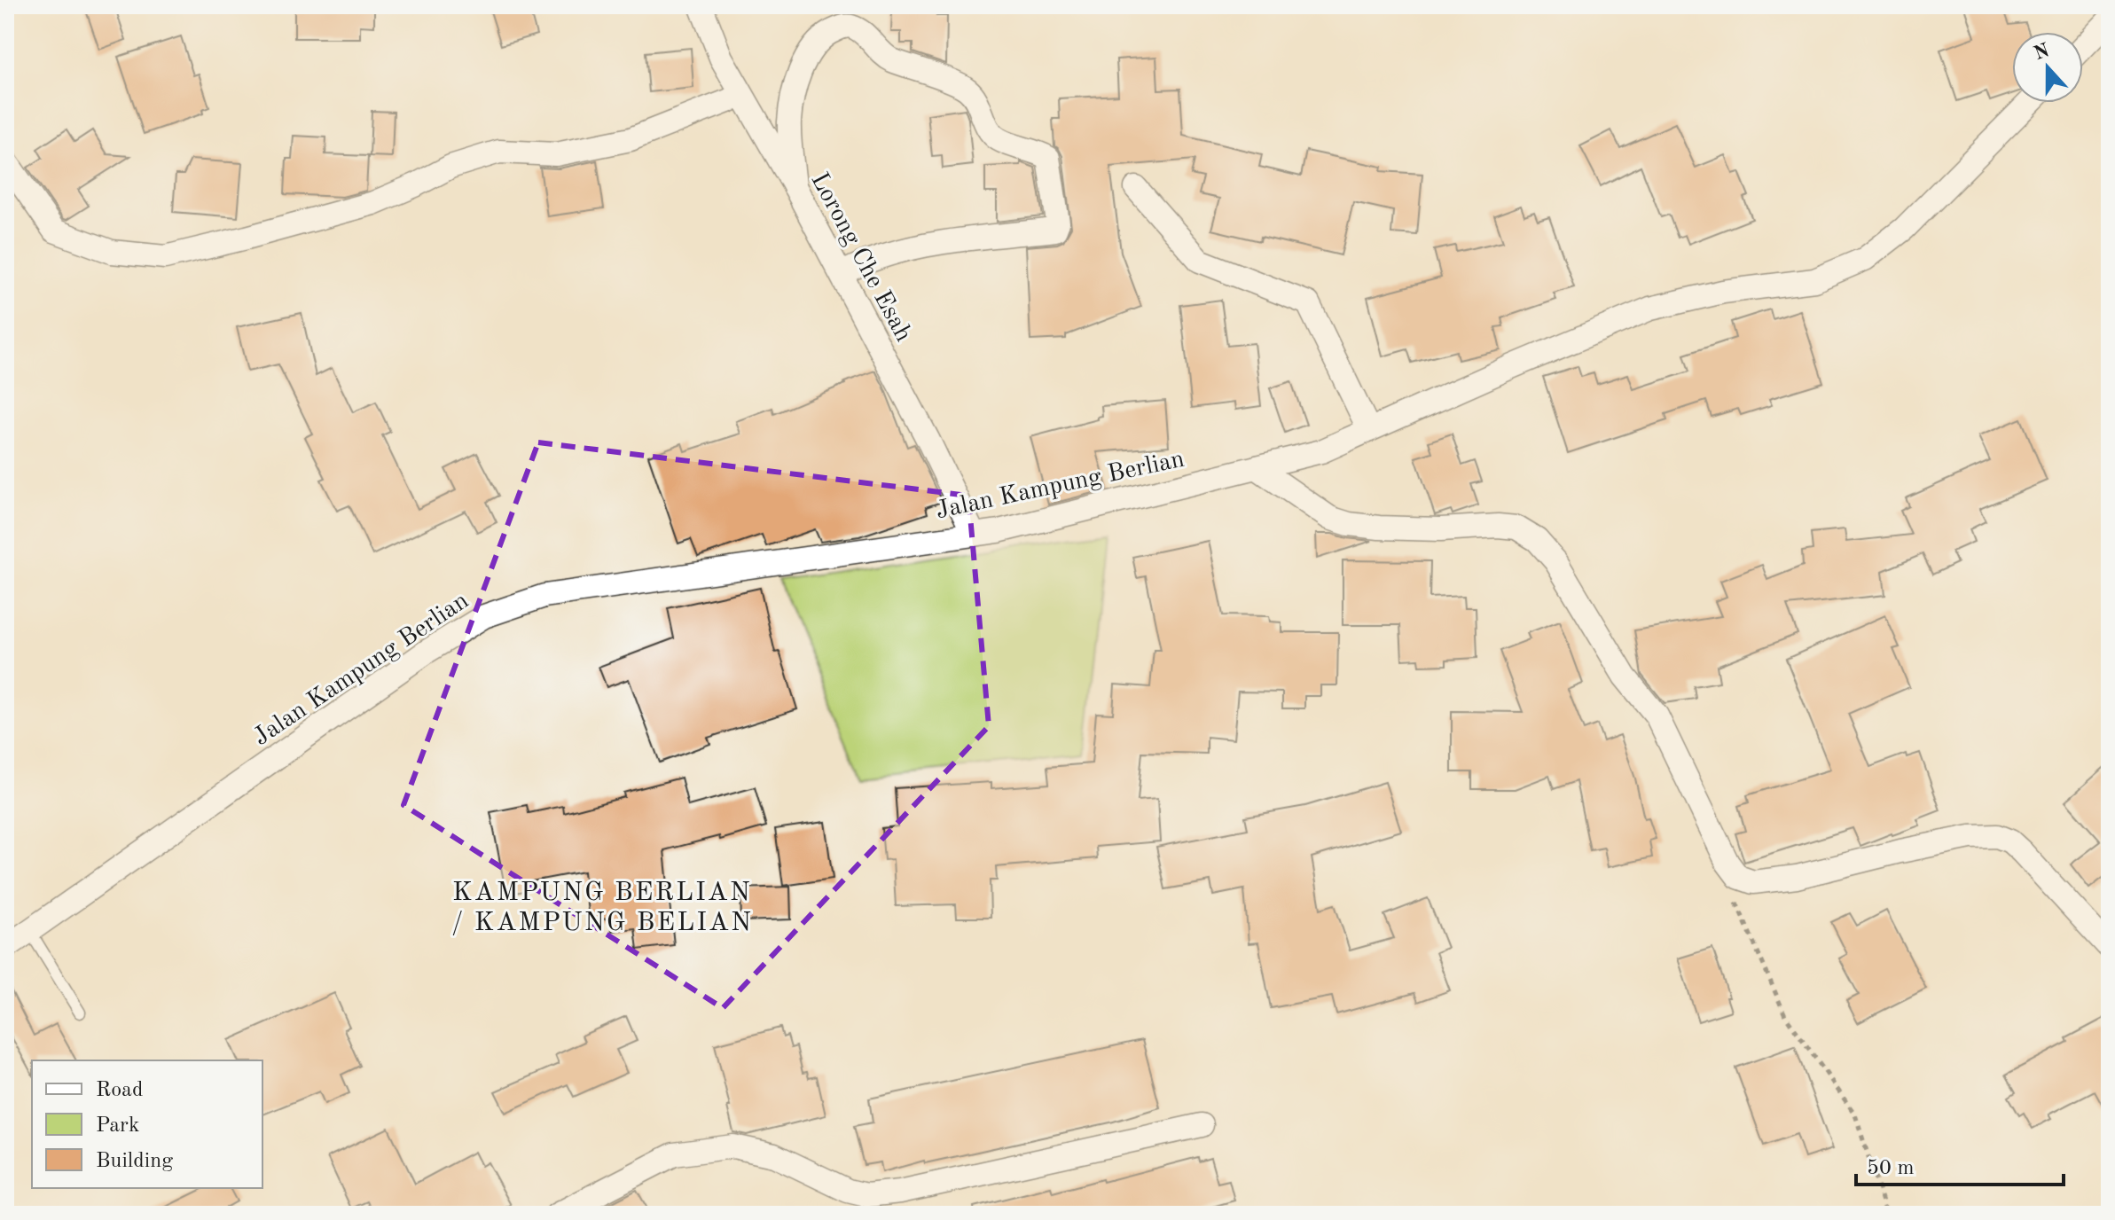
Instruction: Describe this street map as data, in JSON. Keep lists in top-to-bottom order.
{
  "streets": {
    "street": ["Lorong Che Esah", "Jalan Kampung Berlian"]
  },
  "crossings": [
    ["Lorong Che Esah", "Jalan Kampung Berlian"]
  ],
  "districts": ["KAMPUNG BERLIAN / KAMPUNG BELIAN"],
  "legend": ["Road", "Park", "Building"],
  "scale_bar": "50 m",
  "north": "top"
}
